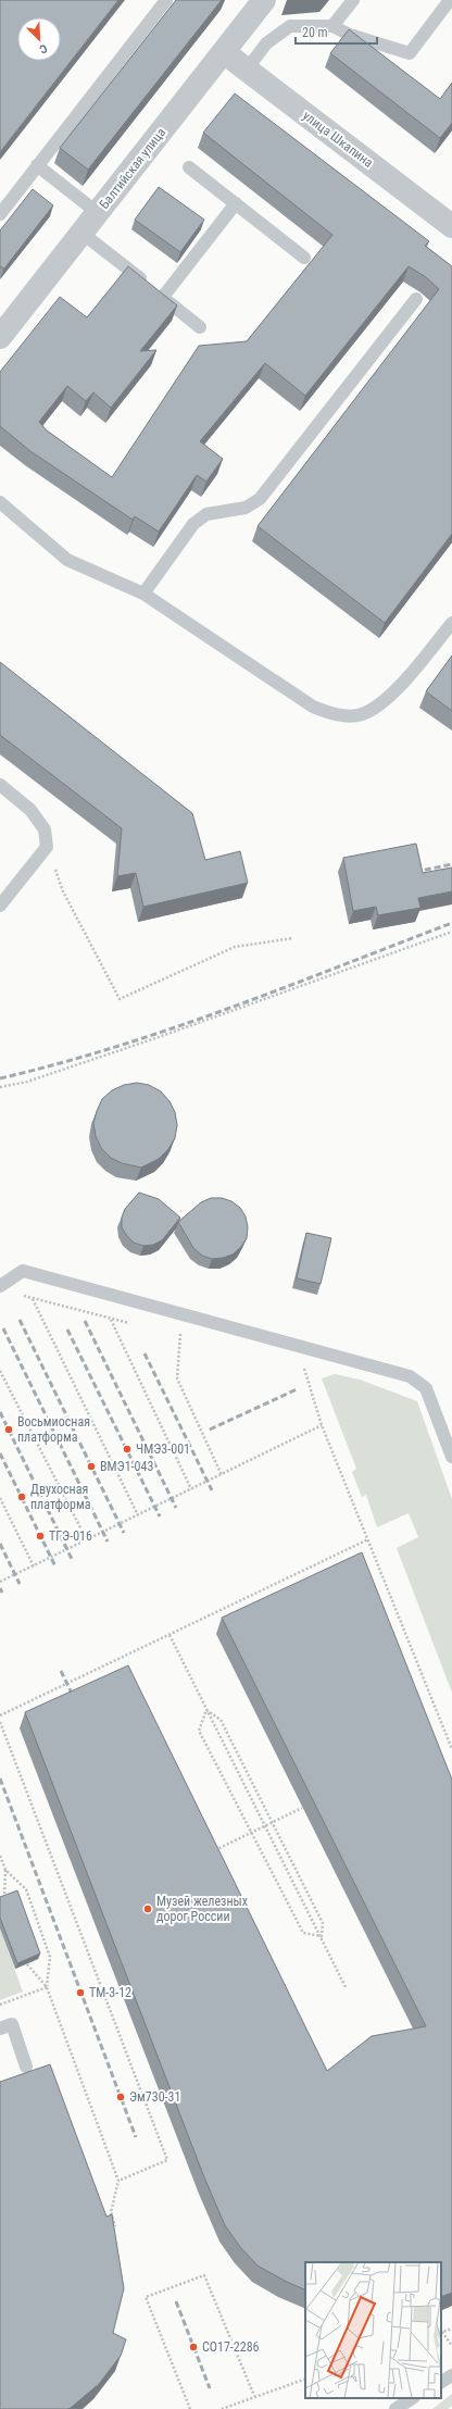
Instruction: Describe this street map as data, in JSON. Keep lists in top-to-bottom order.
{
  "streets": {
    "street": ["улица Шкапина", "Балтийская улица"]
  },
  "crossings": [
    ["улица Шкапина", "Балтийская улица"]
  ],
  "places": [
    "Восьмиосная платформа",
    "ЧМЭ3-001",
    "ВМЭ1-043",
    "Двухосная платформа",
    "ТГЭ-016",
    "Музей железных дорог России",
    "ТМ-3-12",
    "Эм730-31",
    "СО17-2286"
  ],
  "scale_bar": "20 m",
  "north": "bottom right"
}
